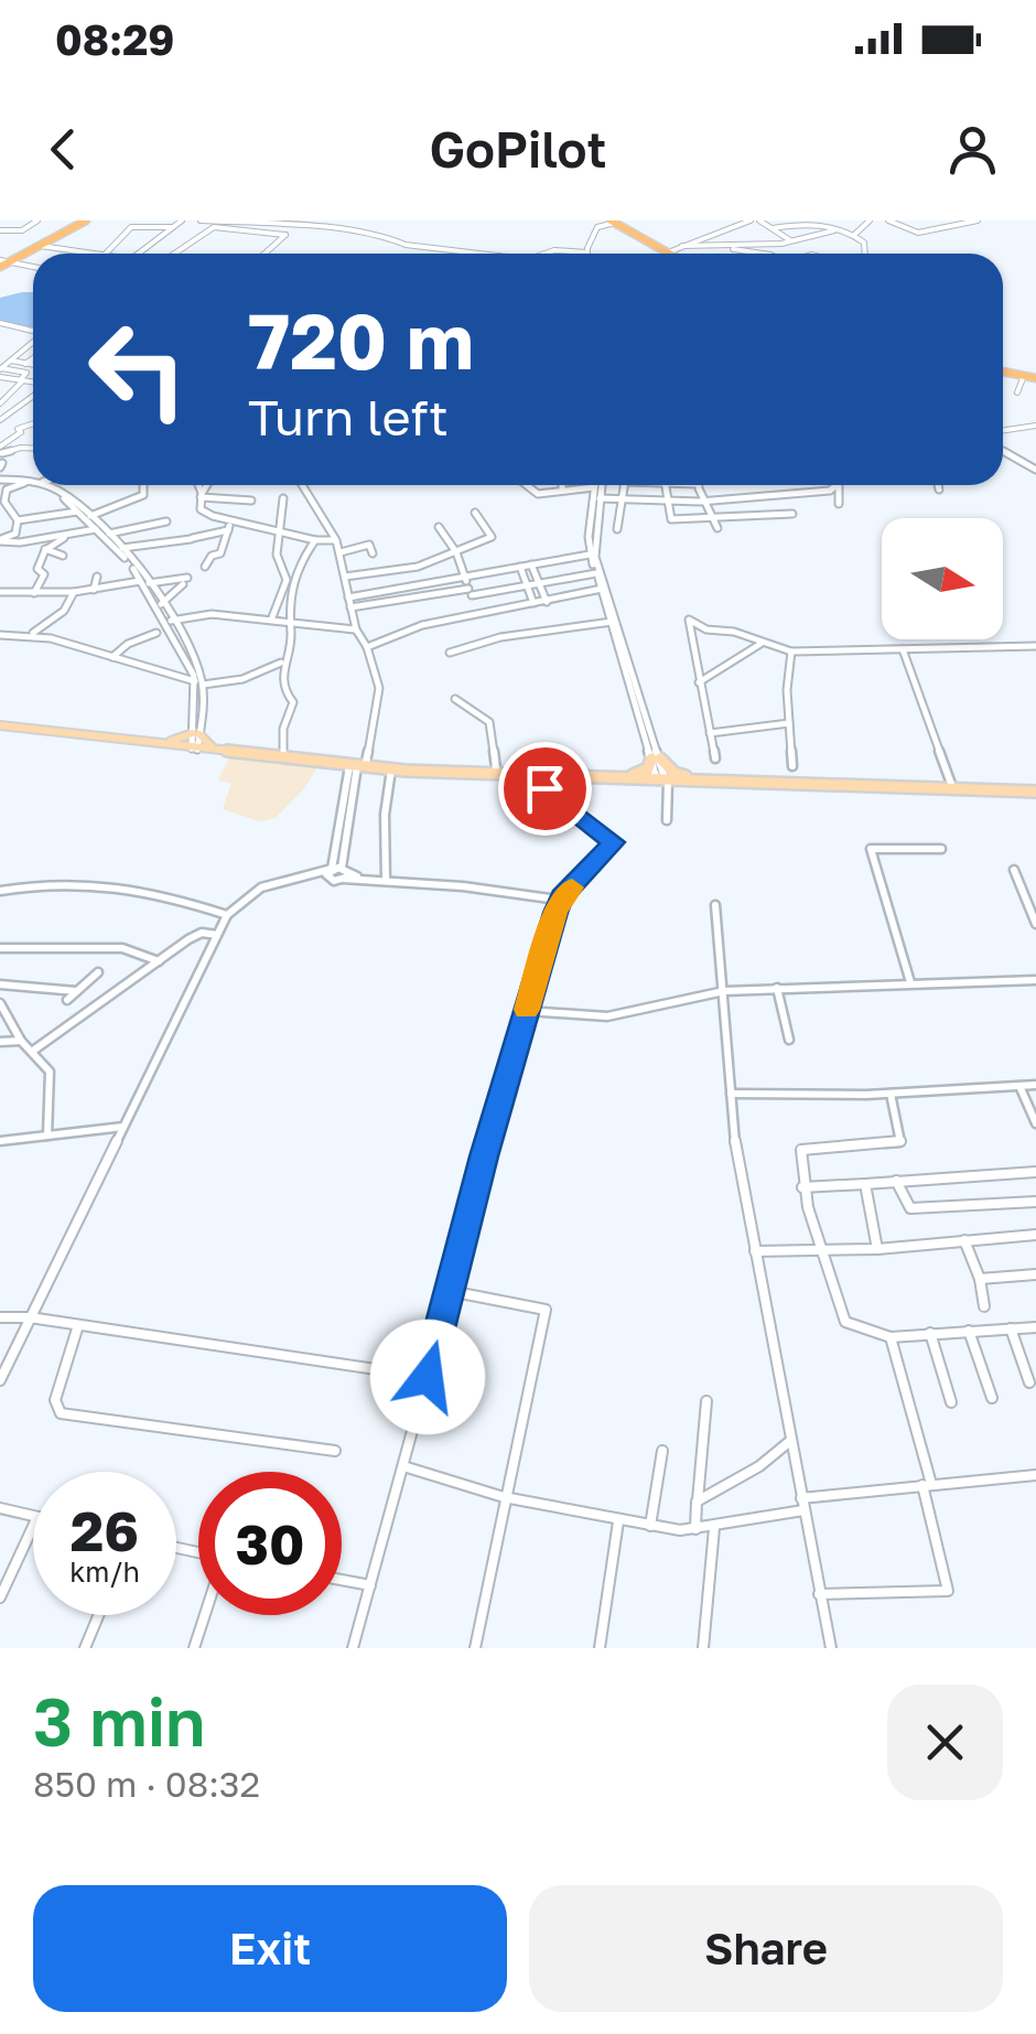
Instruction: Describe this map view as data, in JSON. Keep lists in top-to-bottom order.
{
  "north": "right",
  "page": {
    "status": "08:29",
    "header": "GoPilot",
    "turn": ["720 m", "Turn left"],
    "speed": "26 km/h",
    "limit": "30",
    "heading": ["3 min", "850 m · 08:32"],
    "buttons": ["Exit", "Share"]
  }
}
